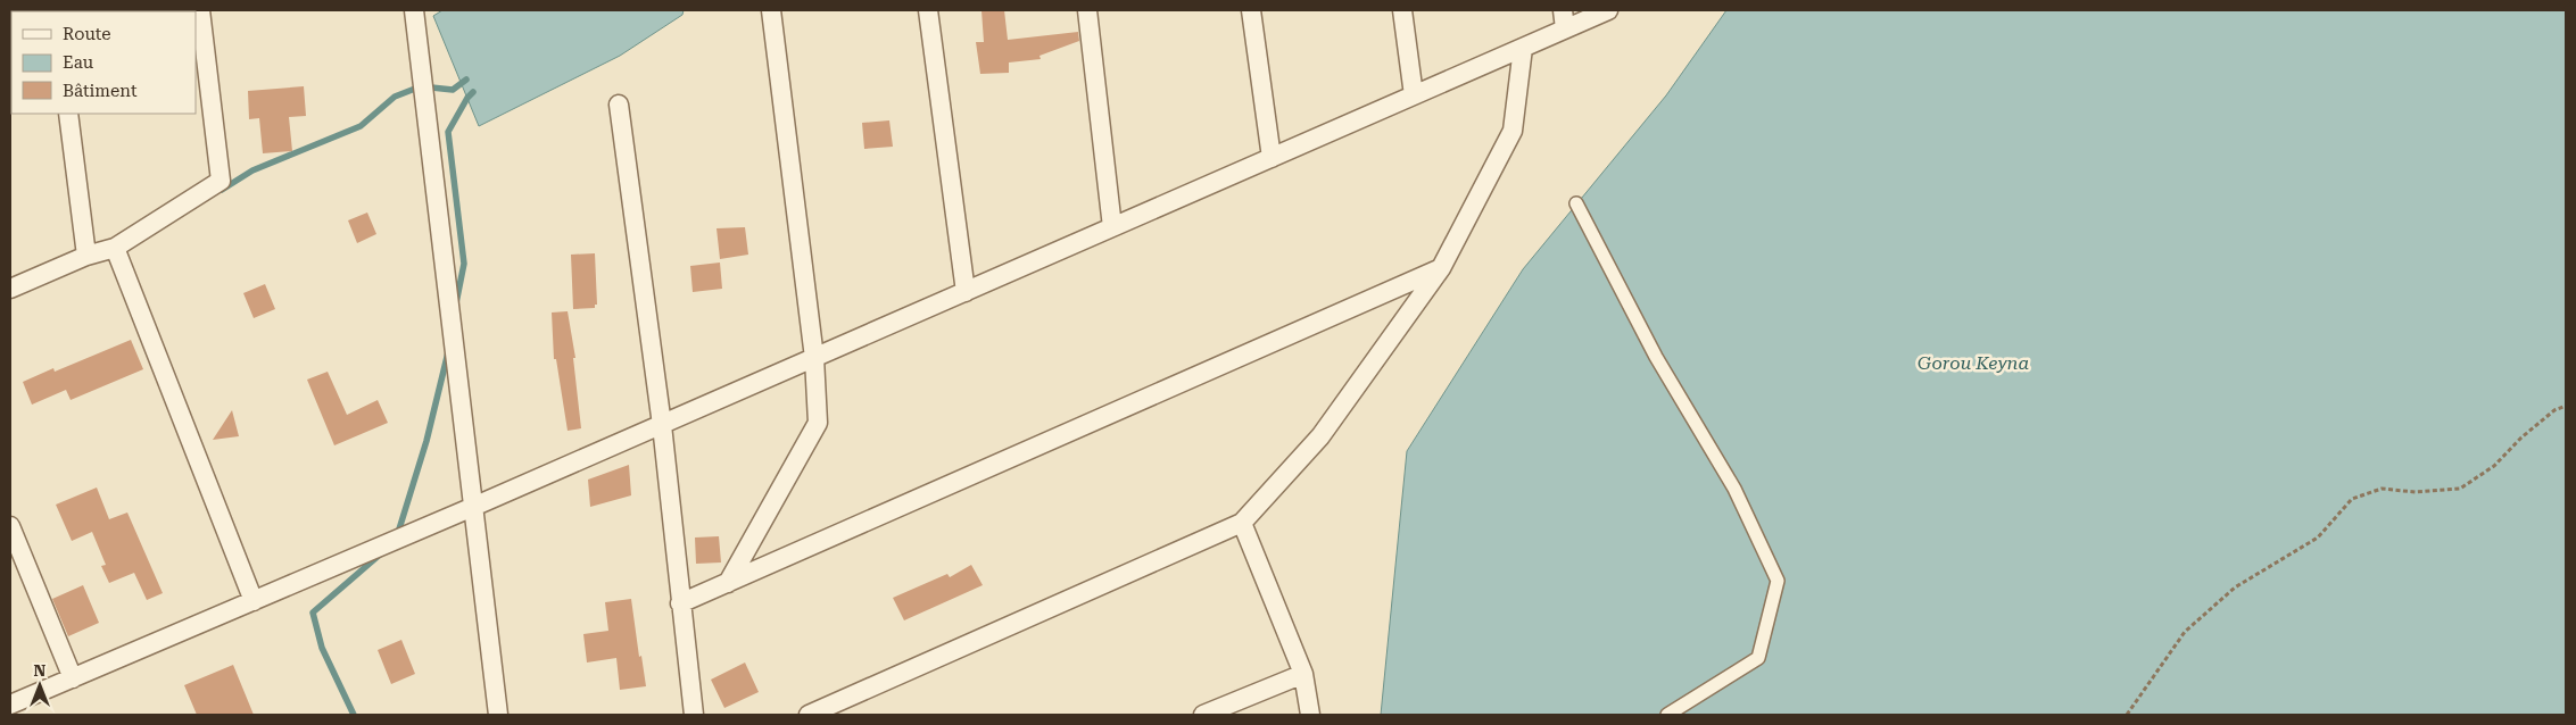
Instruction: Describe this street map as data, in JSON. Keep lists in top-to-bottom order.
{
  "water": ["Gorou Keyna"],
  "legend": ["Route", "Eau", "Bâtiment"],
  "north": "top"
}
